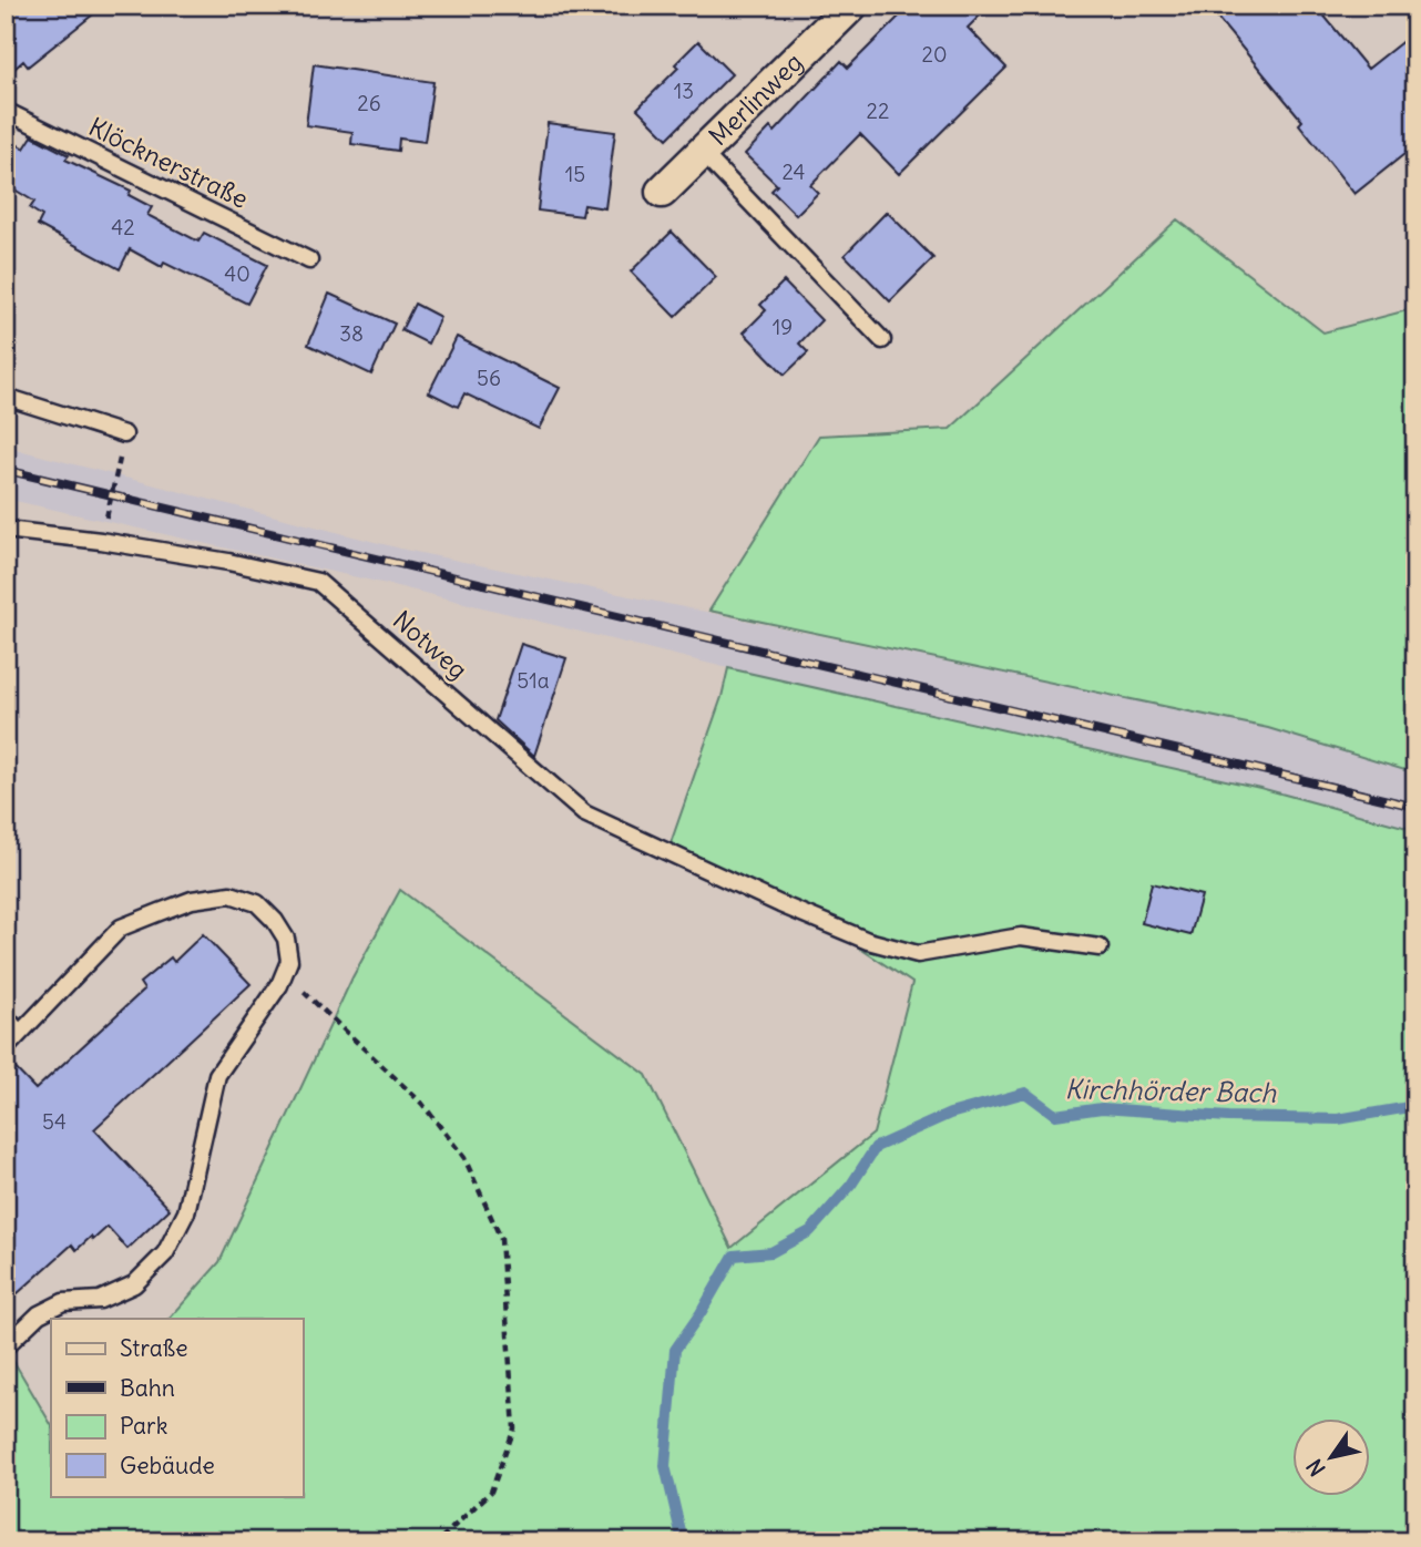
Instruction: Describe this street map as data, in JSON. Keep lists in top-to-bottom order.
{
  "streets": {
    "street": ["Merlinweg"],
    "lane": ["Klöcknerstraße", "Notweg"]
  },
  "water": ["Kirchhörder Bach"],
  "house_numbers": [
    "20",
    "13",
    "26",
    "22",
    "24",
    "15",
    "42",
    "40",
    "19",
    "38",
    "56",
    "51a",
    "54"
  ],
  "legend": [
    "Straße",
    "Bahn",
    "Park",
    "Gebäude"
  ],
  "north": "bottom left"
}
